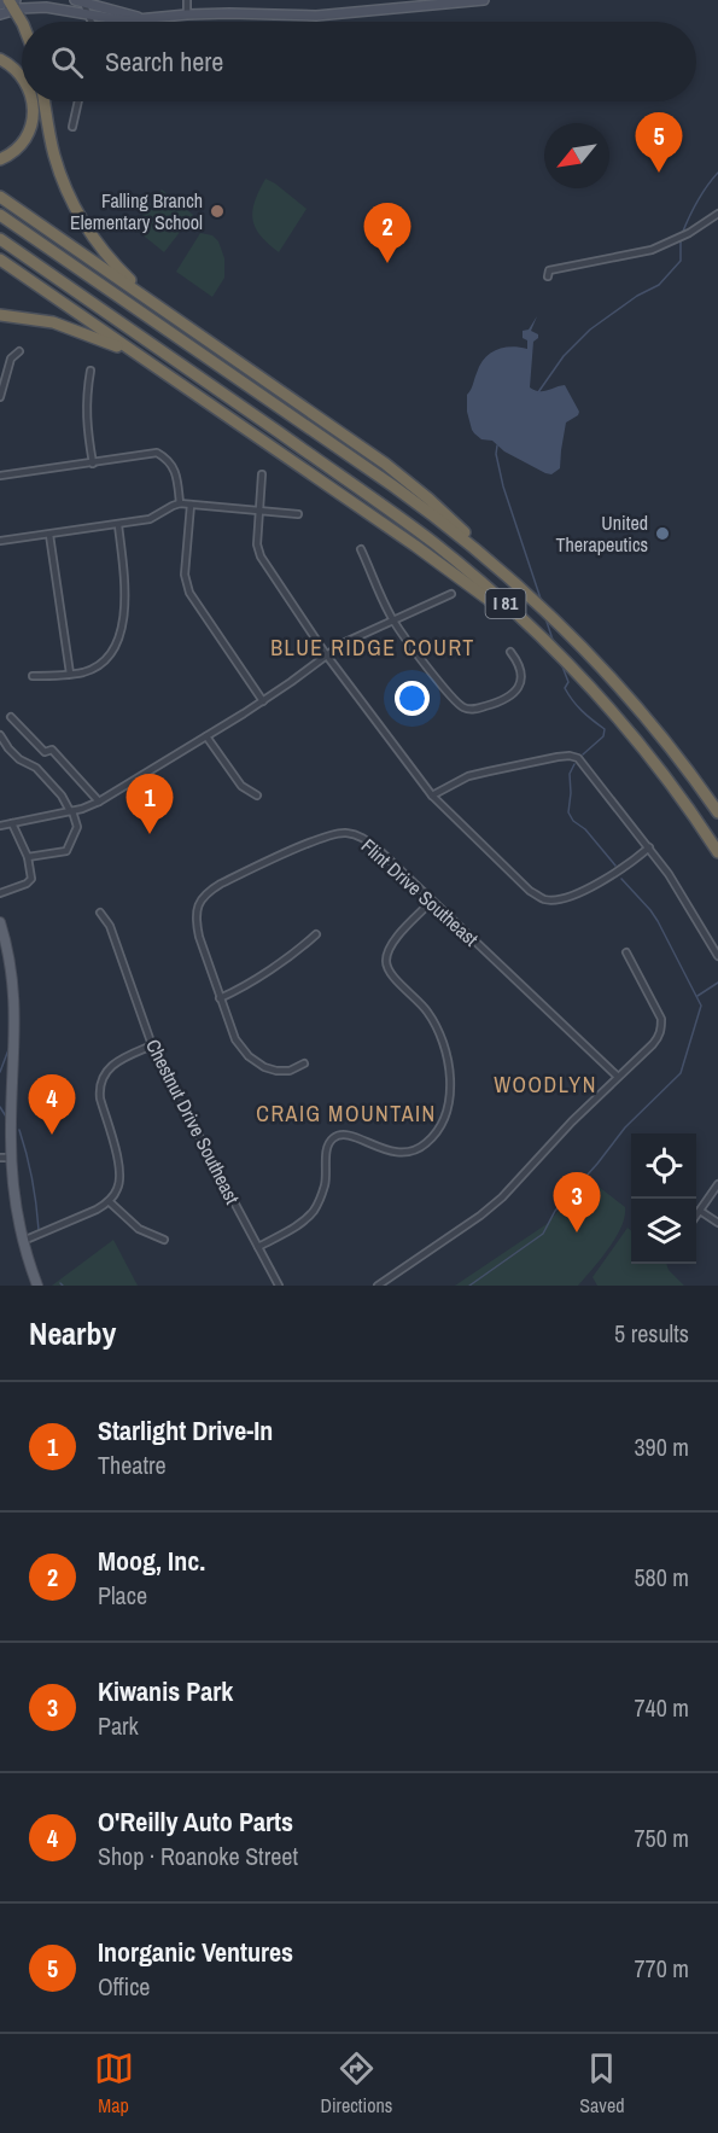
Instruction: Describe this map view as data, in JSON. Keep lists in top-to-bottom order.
{
  "streets": {
    "highway": ["I 81"],
    "street": ["Flint Drive Southeast", "Chestnut Drive Southeast"]
  },
  "districts": ["BLUE RIDGE COURT", "WOODLYN", "CRAIG MOUNTAIN"],
  "places": ["Falling Branch Elementary School", "United Therapeutics"],
  "north": "bottom left",
  "page": {
    "search": "Search here",
    "pins": [
      "5",
      "2",
      "1",
      "4",
      "3"
    ],
    "heading": ["Nearby", "5 results"],
    "list": [
      {
        "mark": "1",
        "name": "Starlight Drive-In",
        "note": "Theatre",
        "value": "390 m"
      },
      {
        "mark": "2",
        "name": "Moog, Inc.",
        "note": "Place",
        "value": "580 m"
      },
      {
        "mark": "3",
        "name": "Kiwanis Park",
        "note": "Park",
        "value": "740 m"
      },
      {
        "mark": "4",
        "name": "O'Reilly Auto Parts",
        "note": "Shop · Roanoke Street",
        "value": "750 m"
      },
      {
        "mark": "5",
        "name": "Inorganic Ventures",
        "note": "Office",
        "value": "770 m"
      }
    ],
    "nav": ["Map", "Directions", "Saved"]
  }
}
